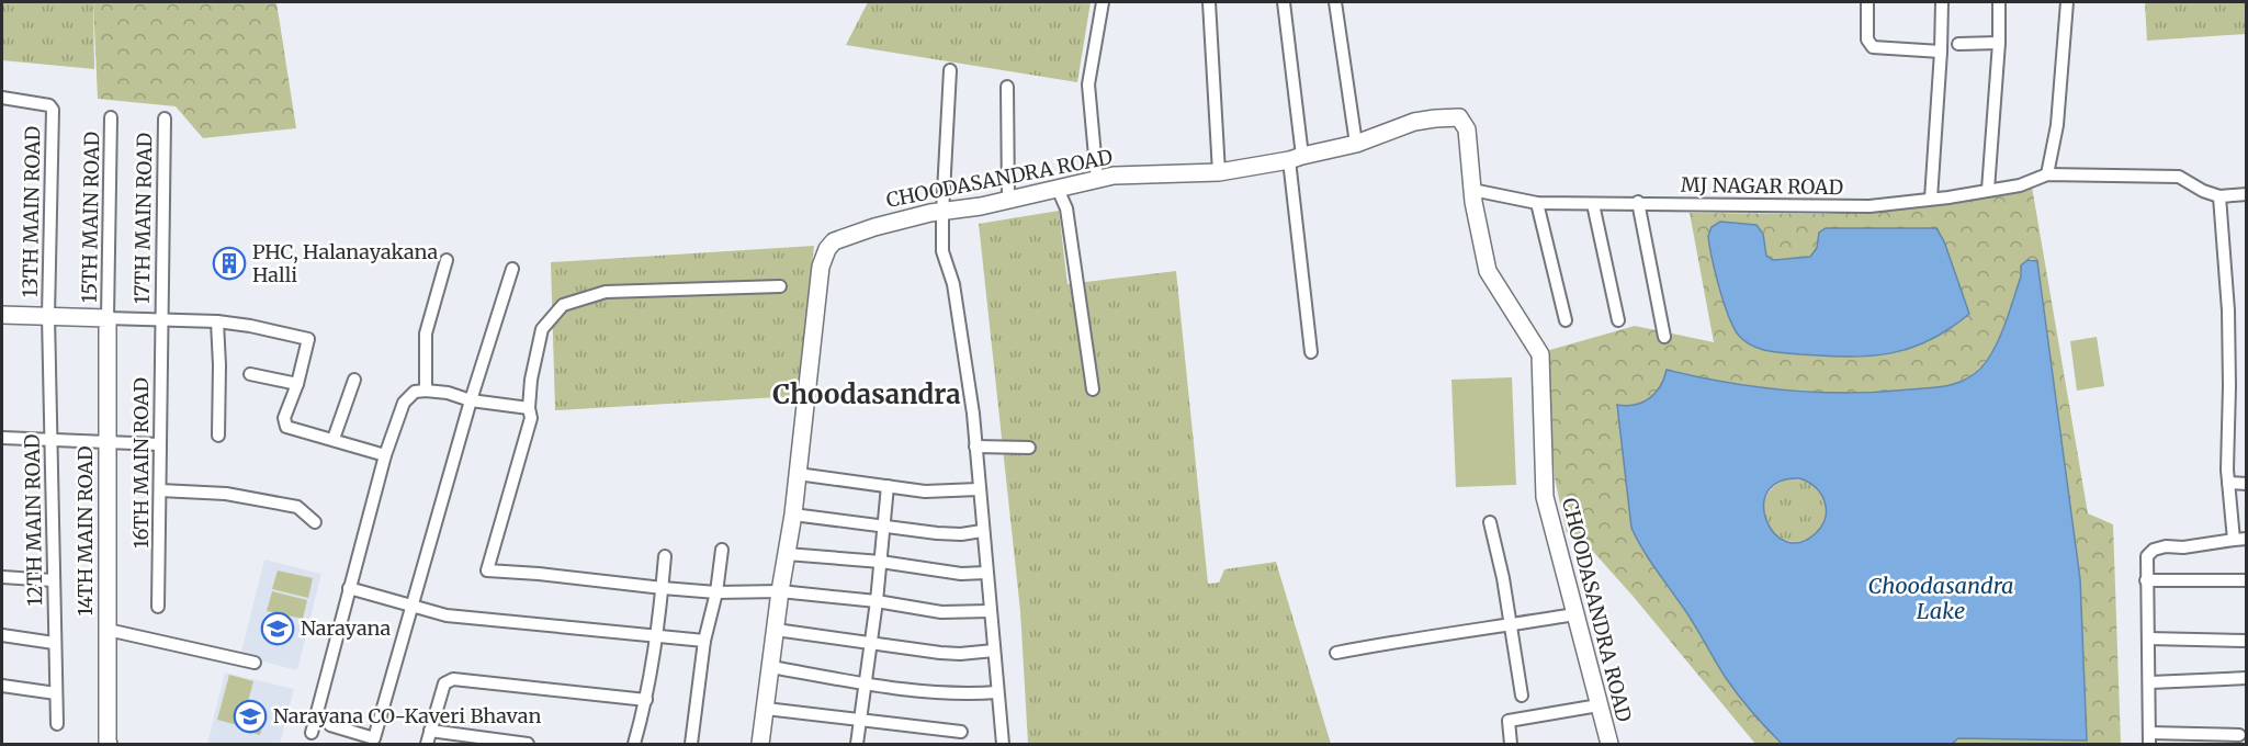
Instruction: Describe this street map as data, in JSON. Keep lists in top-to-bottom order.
{
  "streets": {
    "street": [
      "CHOODASANDRA ROAD",
      "MJ NAGAR ROAD",
      "13TH MAIN ROAD",
      "15TH MAIN ROAD",
      "17TH MAIN ROAD",
      "16TH MAIN ROAD",
      "12TH MAIN ROAD",
      "14TH MAIN ROAD"
    ]
  },
  "crossings": [
    ["CHOODASANDRA ROAD", "MJ NAGAR ROAD"],
    ["13TH MAIN ROAD", "12TH MAIN ROAD"],
    ["15TH MAIN ROAD", "14TH MAIN ROAD"],
    ["17TH MAIN ROAD", "16TH MAIN ROAD"]
  ],
  "districts": ["Choodasandra"],
  "water": ["Choodasandra Lake"],
  "places": {
    "building": ["PHC, Halanayakana Halli"],
    "school or university": ["Narayana", "Narayana CO-Kaveri Bhavan"]
  }
}
